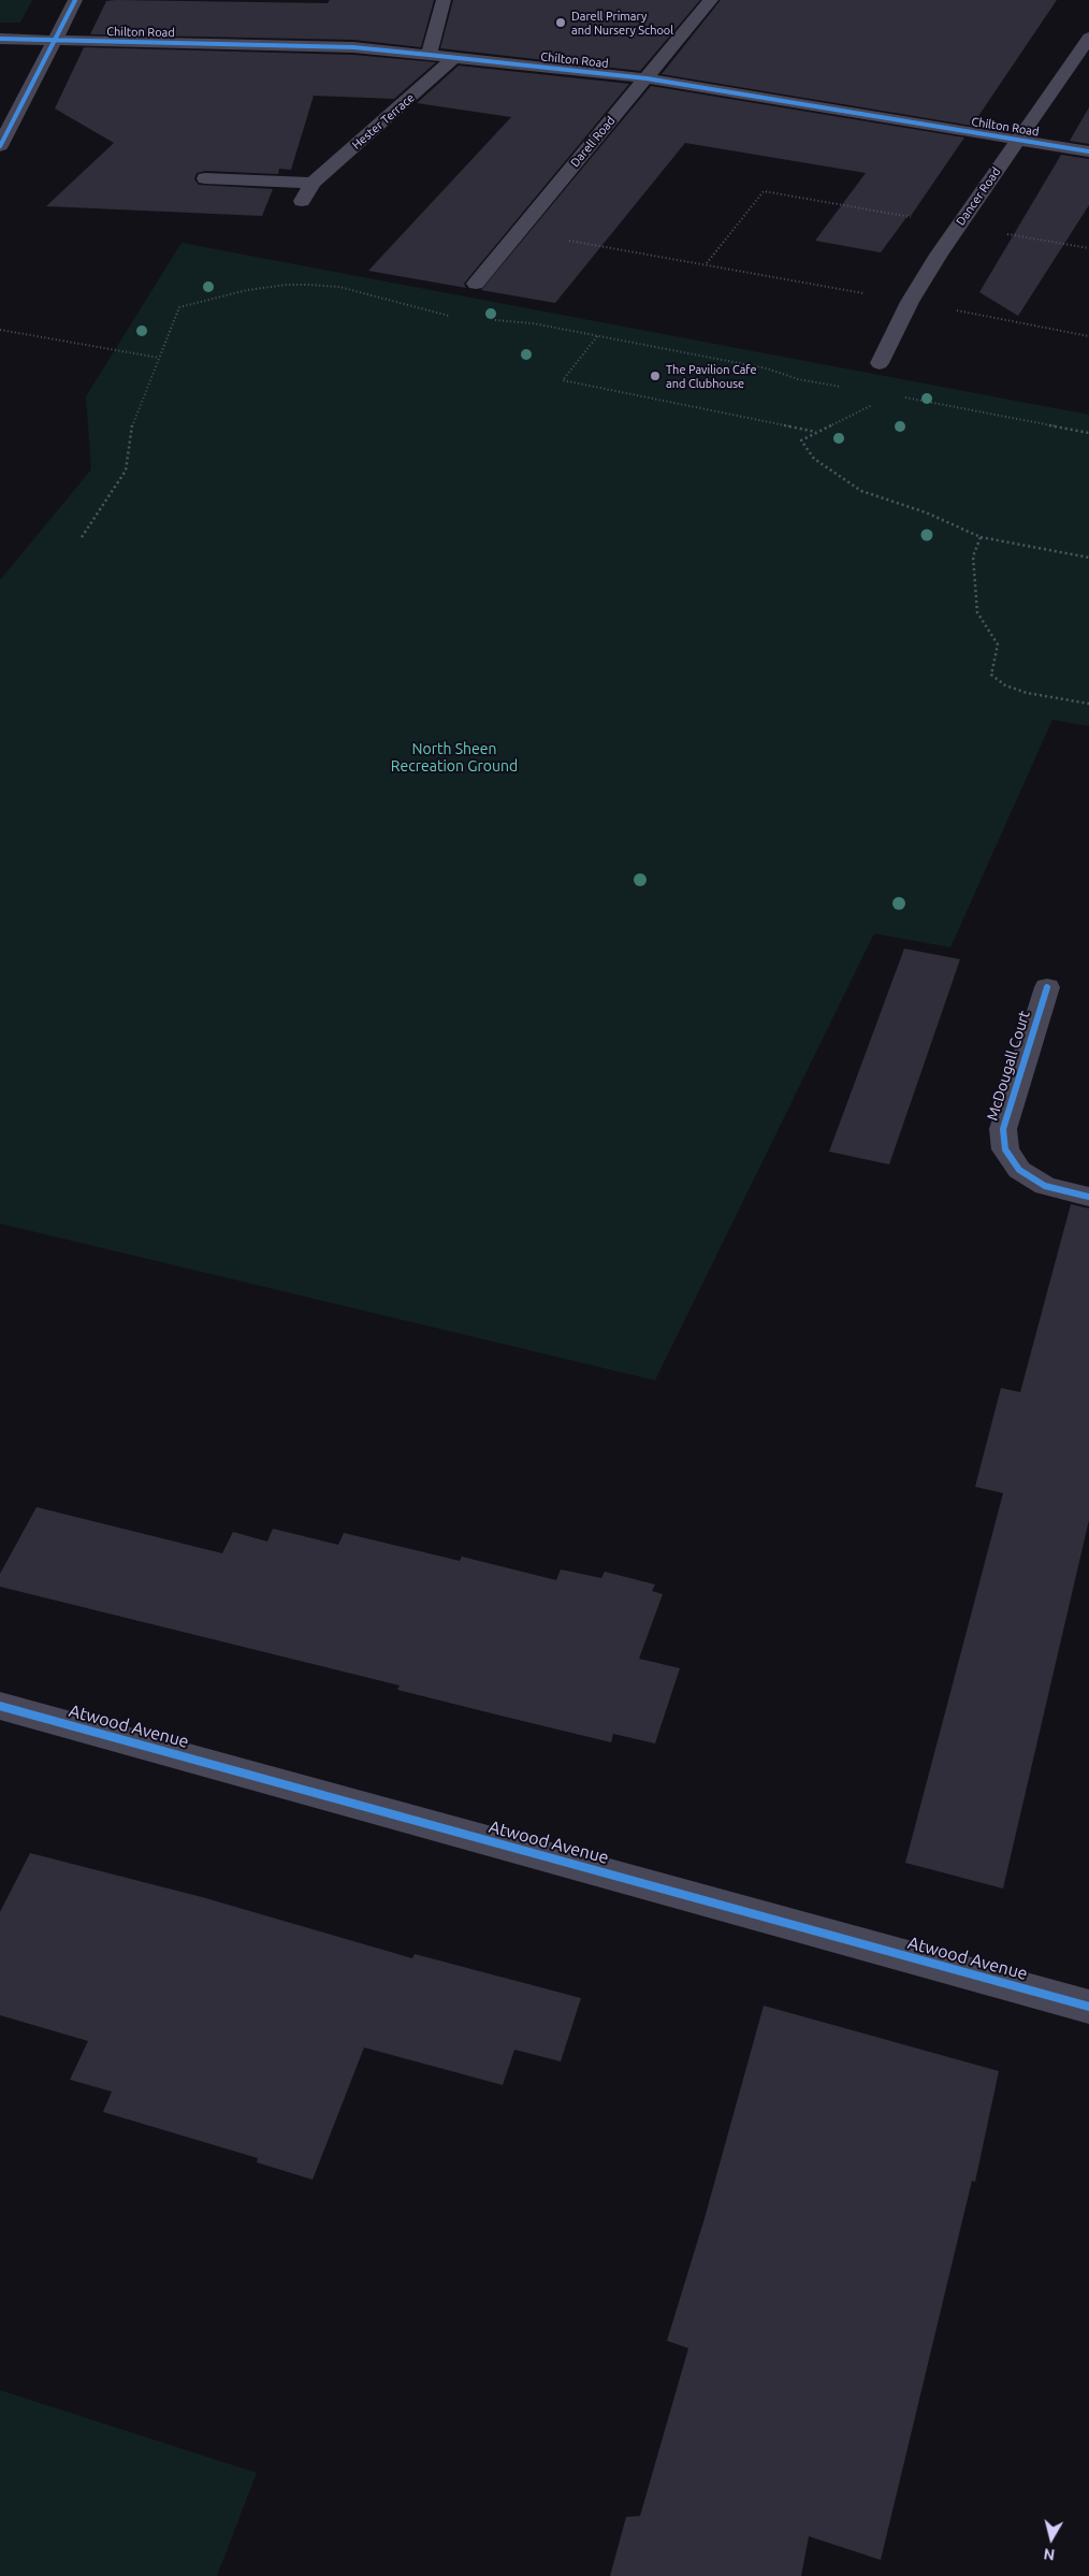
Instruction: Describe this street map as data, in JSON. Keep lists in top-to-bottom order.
{
  "streets": {
    "street": [
      "Chilton Road",
      "Hester Terrace",
      "Darell Road",
      "Dancer Road",
      "McDougall Court",
      "Atwood Avenue"
    ]
  },
  "crossings": [
    ["Chilton Road", "Hester Terrace"],
    ["Chilton Road", "Darell Road"],
    ["Chilton Road", "Dancer Road"]
  ],
  "parks": ["North Sheen Recreation Ground"],
  "places": ["Darell Primary and Nursery School", "The Pavilion Cafe and Clubhouse"],
  "north": "bottom"
}
